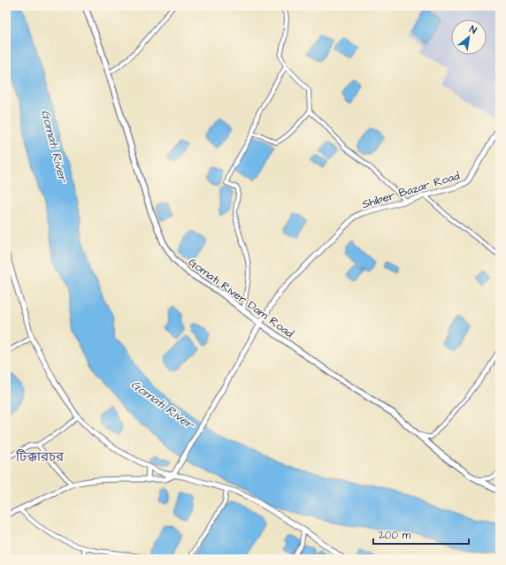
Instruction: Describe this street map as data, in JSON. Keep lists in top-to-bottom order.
{
  "streets": {
    "main road": ["Gomati River Dam Road"],
    "street": ["Shiber Bazar Road"]
  },
  "crossings": [
    ["Shiber Bazar Road", "Gomati River Dam Road"]
  ],
  "districts": ["টিক্কারচর"],
  "water": ["Gomati River"],
  "scale_bar": "200 m",
  "north": "top right"
}
